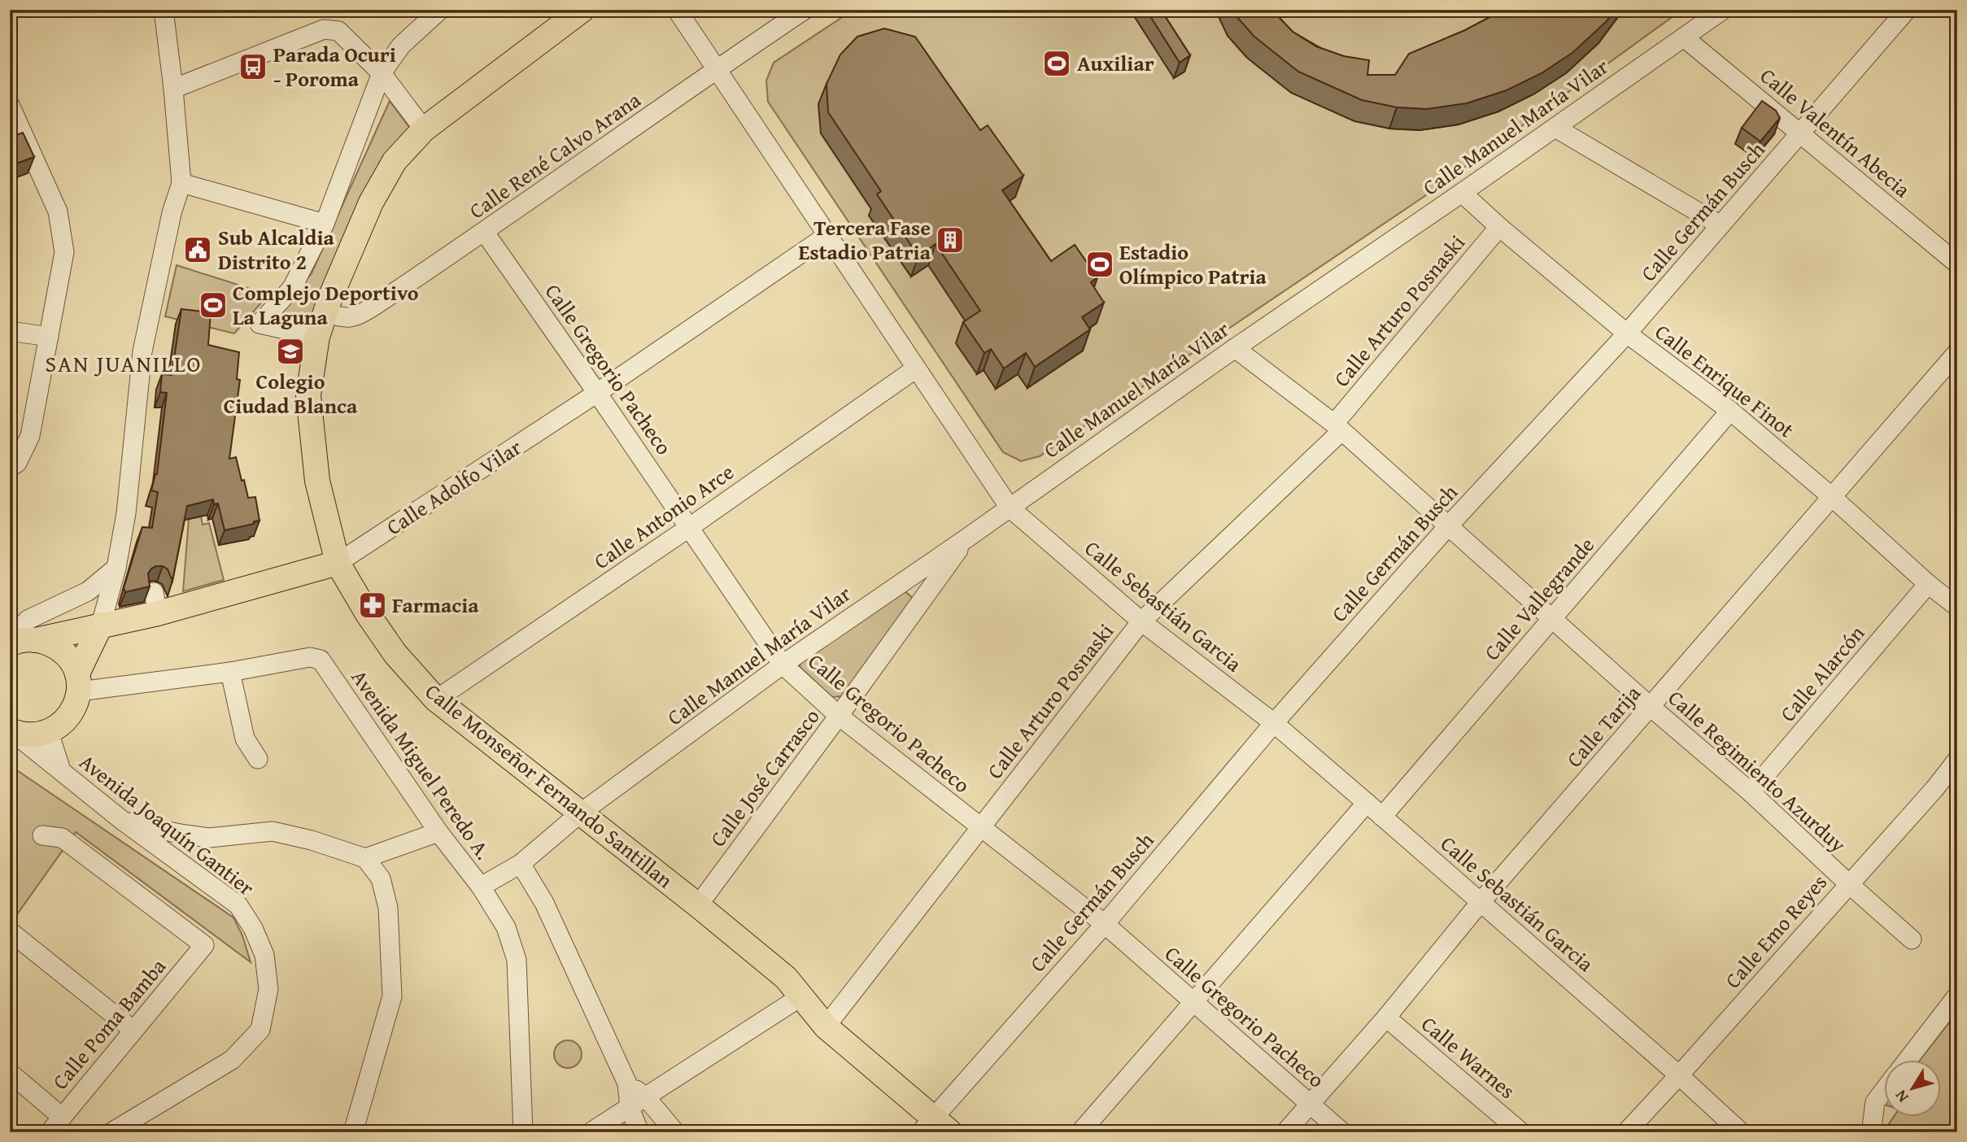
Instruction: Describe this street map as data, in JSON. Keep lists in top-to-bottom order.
{
  "streets": {
    "main road": ["Calle Adolfo Vilar", "Calle Monseñor Fernando Santillan"],
    "street": [
      "Calle Manuel María Vilar",
      "Calle Valentín Abecia",
      "Calle René Calvo Arana",
      "Calle Germán Busch",
      "Calle Arturo Posnaski",
      "Calle Gregorio Pacheco",
      "Calle Enrique Finot",
      "Calle Antonio Arce",
      "Calle Vallegrande",
      "Calle Sebastián Garcia",
      "Calle Alarcón",
      "Calle Tarija",
      "Avenida Miguel Peredo A.",
      "Calle Regimiento Azurduy",
      "Calle José Carrasco",
      "Avenida Joaquín Gantier",
      "Calle Emo Reyes",
      "Calle Poma Bamba",
      "Calle Warnes"
    ]
  },
  "crossings": [
    ["Calle Manuel María Vilar", "Calle Valentín Abecia"],
    ["Calle Manuel María Vilar", "Calle Gregorio Pacheco"],
    ["Calle Manuel María Vilar", "Calle Enrique Finot"],
    ["Calle Manuel María Vilar", "Calle Sebastián Garcia"],
    ["Calle Manuel María Vilar", "Avenida Miguel Peredo A."],
    ["Calle Manuel María Vilar", "Calle Regimiento Azurduy"],
    ["Calle Manuel María Vilar", "Calle José Carrasco"],
    ["Calle Manuel María Vilar", "Calle Monseñor Fernando Santillan"],
    ["Calle Valentín Abecia", "Calle Germán Busch"],
    ["Calle René Calvo Arana", "Calle Gregorio Pacheco"],
    ["Calle René Calvo Arana", "Calle Sebastián Garcia"],
    ["Calle René Calvo Arana", "Calle Monseñor Fernando Santillan"],
    ["Calle Germán Busch", "Calle Gregorio Pacheco"],
    ["Calle Germán Busch", "Calle Enrique Finot"],
    ["Calle Germán Busch", "Calle Sebastián Garcia"],
    ["Calle Germán Busch", "Calle Regimiento Azurduy"],
    ["Calle Germán Busch", "Calle Monseñor Fernando Santillan"],
    ["Calle Arturo Posnaski", "Calle Gregorio Pacheco"],
    ["Calle Arturo Posnaski", "Calle Enrique Finot"],
    ["Calle Arturo Posnaski", "Calle Sebastián Garcia"],
    ["Calle Arturo Posnaski", "Calle Regimiento Azurduy"],
    ["Calle Arturo Posnaski", "Calle Monseñor Fernando Santillan"],
    ["Calle Gregorio Pacheco", "Calle Adolfo Vilar"],
    ["Calle Gregorio Pacheco", "Calle Antonio Arce"],
    ["Calle Gregorio Pacheco", "Calle Tarija"],
    ["Calle Gregorio Pacheco", "Calle José Carrasco"],
    ["Calle Enrique Finot", "Calle Vallegrande"],
    ["Calle Enrique Finot", "Calle Alarcón"],
    ["Calle Enrique Finot", "Calle Tarija"],
    ["Calle Adolfo Vilar", "Calle Sebastián Garcia"],
    ["Calle Adolfo Vilar", "Calle Monseñor Fernando Santillan"],
    ["Calle Antonio Arce", "Calle Sebastián Garcia"],
    ["Calle Antonio Arce", "Calle Monseñor Fernando Santillan"],
    ["Calle Vallegrande", "Calle Sebastián Garcia"],
    ["Calle Vallegrande", "Calle Regimiento Azurduy"],
    ["Calle Sebastián Garcia", "Calle Tarija"],
    ["Calle Sebastián Garcia", "Calle Emo Reyes"],
    ["Calle Alarcón", "Calle Regimiento Azurduy"],
    ["Calle Tarija", "Calle Regimiento Azurduy"],
    ["Calle Tarija", "Calle Warnes"],
    ["Calle Regimiento Azurduy", "Calle Emo Reyes"],
    ["Calle José Carrasco", "Calle Monseñor Fernando Santillan"]
  ],
  "districts": ["SAN JUANILLO"],
  "places": {
    "sports": ["Auxiliar", "Estadio Olímpico Patria", "Complejo Deportivo La Laguna"],
    "bus stop": ["Parada Ocuri - Poroma"],
    "building": ["Tercera Fase Estadio Patria"],
    "public building": ["Sub Alcaldia Distrito 2"],
    "school or university": ["Colegio Ciudad Blanca"],
    "pharmacy": ["Farmacia"]
  },
  "north": "bottom left"
}
